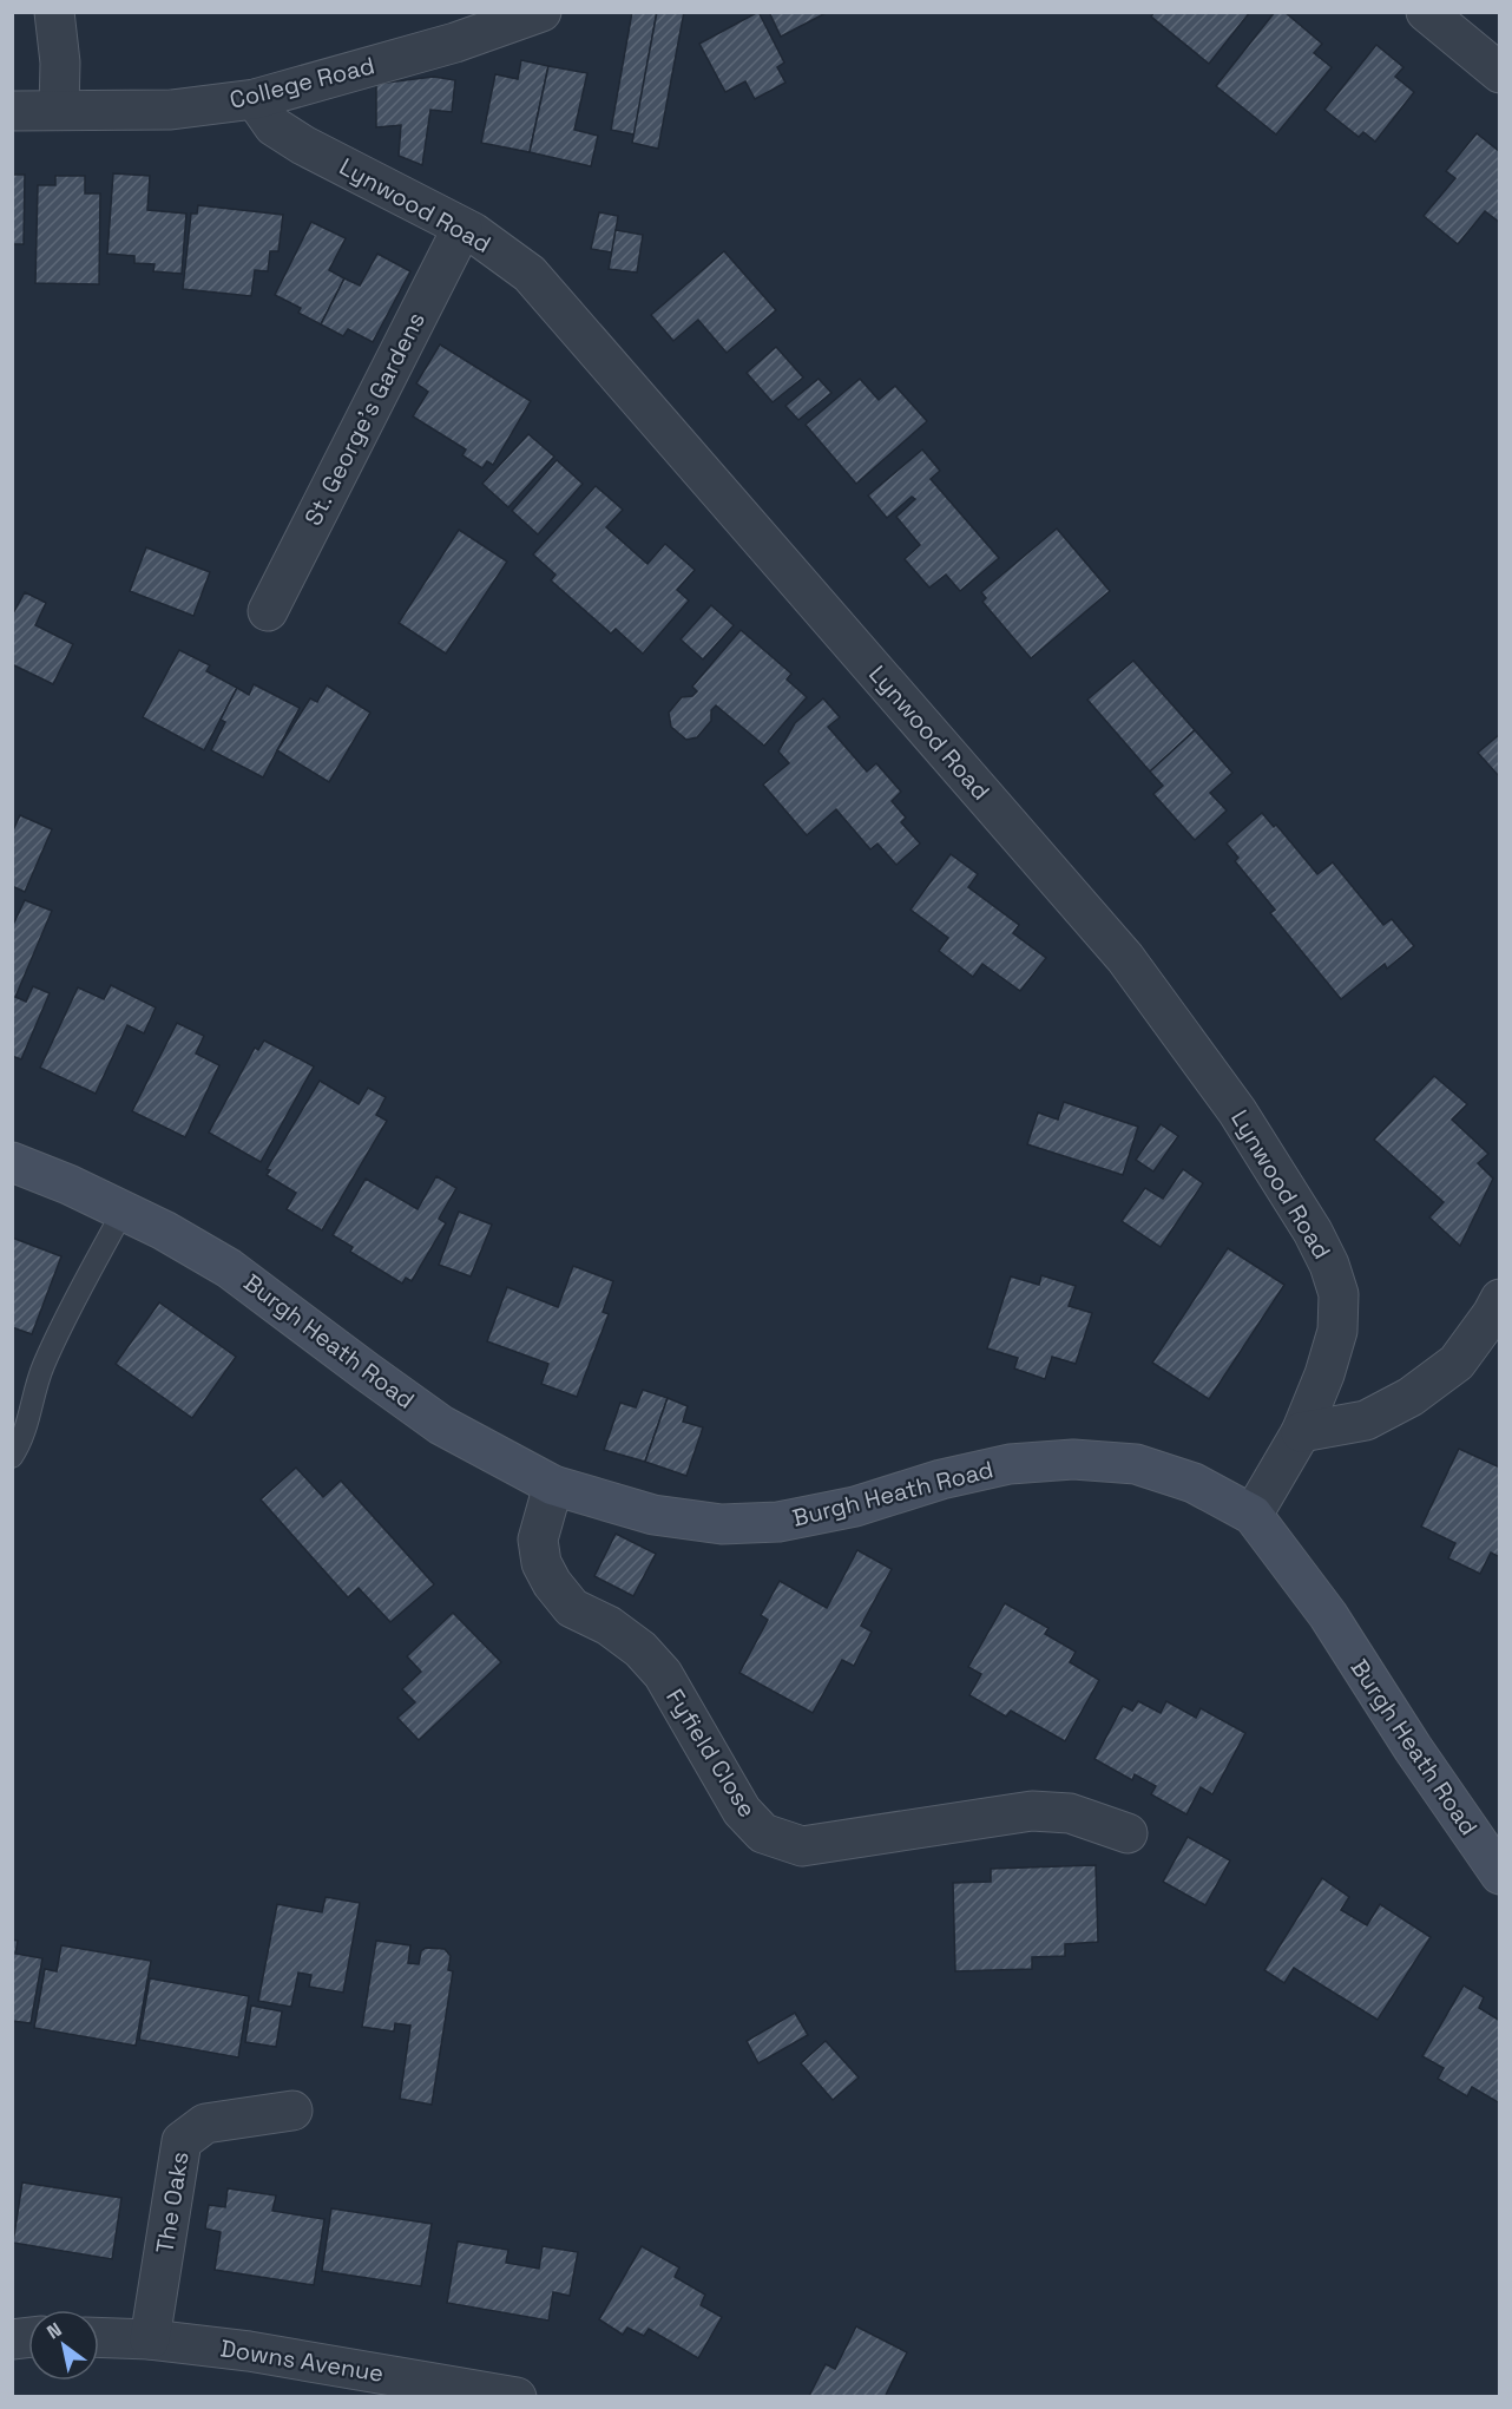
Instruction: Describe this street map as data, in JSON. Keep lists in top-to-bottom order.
{
  "streets": {
    "main road": ["Burgh Heath Road"],
    "street": [
      "College Road",
      "Lynwood Road",
      "St. George's Gardens",
      "Fyfield Close",
      "The Oaks",
      "Downs Avenue"
    ]
  },
  "crossings": [
    ["College Road", "Lynwood Road"],
    ["Lynwood Road", "St. George's Gardens"],
    ["Lynwood Road", "Burgh Heath Road"],
    ["Burgh Heath Road", "Fyfield Close"],
    ["The Oaks", "Downs Avenue"]
  ],
  "north": "top left"
}
